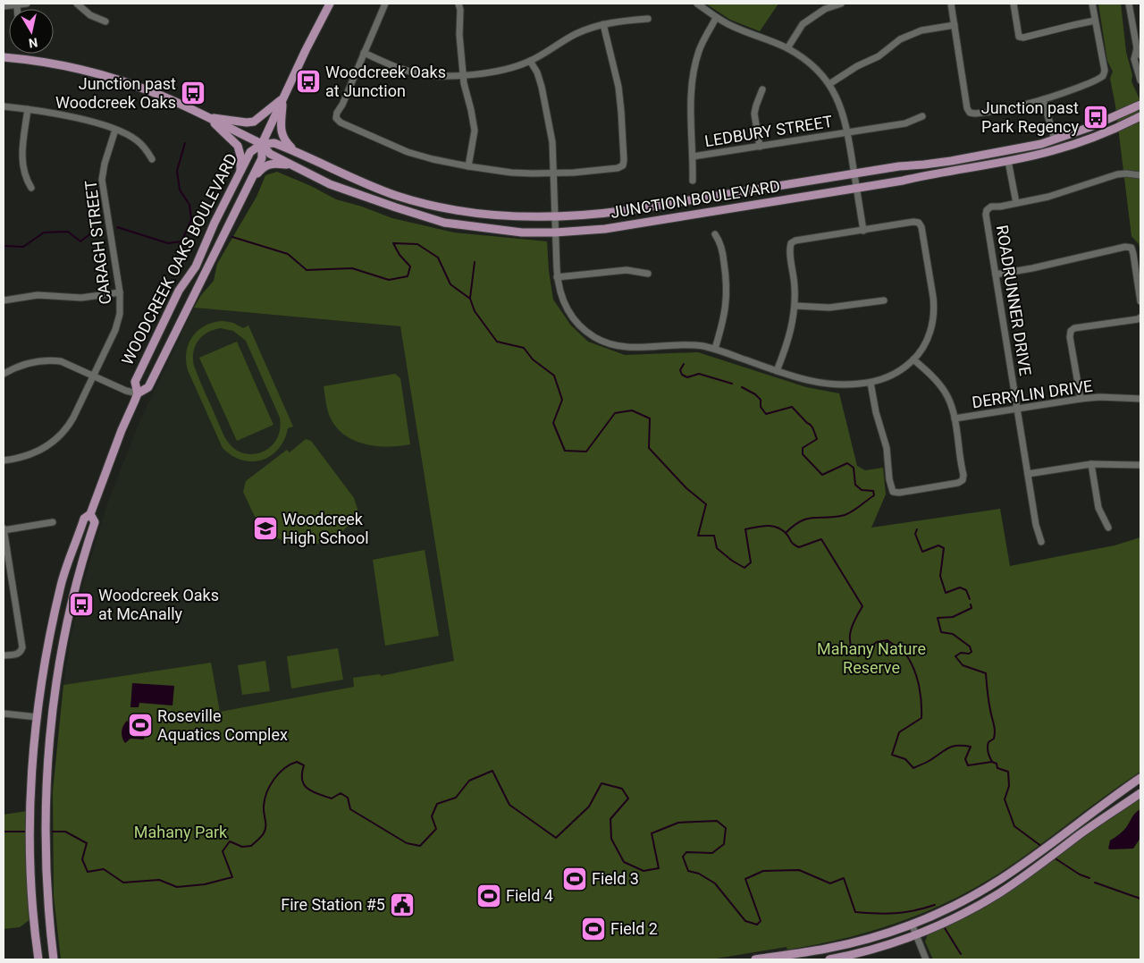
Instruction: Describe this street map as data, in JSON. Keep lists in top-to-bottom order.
{
  "streets": {
    "main road": ["JUNCTION BOULEVARD", "WOODCREEK OAKS BOULEVARD"],
    "street": [
      "LEDBURY STREET",
      "CARAGH STREET",
      "ROADRUNNER DRIVE",
      "DERRYLIN DRIVE"
    ]
  },
  "crossings": [
    ["JUNCTION BOULEVARD", "WOODCREEK OAKS BOULEVARD"],
    ["ROADRUNNER DRIVE", "DERRYLIN DRIVE"]
  ],
  "parks": ["Mahany Nature Reserve", "Mahany Park"],
  "places": {
    "bus stop": [
      "Woodcreek Oaks at Junction",
      "Junction past Woodcreek Oaks",
      "Junction past Park Regency",
      "Woodcreek Oaks at McAnally"
    ],
    "school or university": ["Woodcreek High School"],
    "sports": [
      "Roseville Aquatics Complex",
      "Field 3",
      "Field 4",
      "Field 2"
    ],
    "public building": ["Fire Station #5"]
  },
  "north": "bottom"
}
